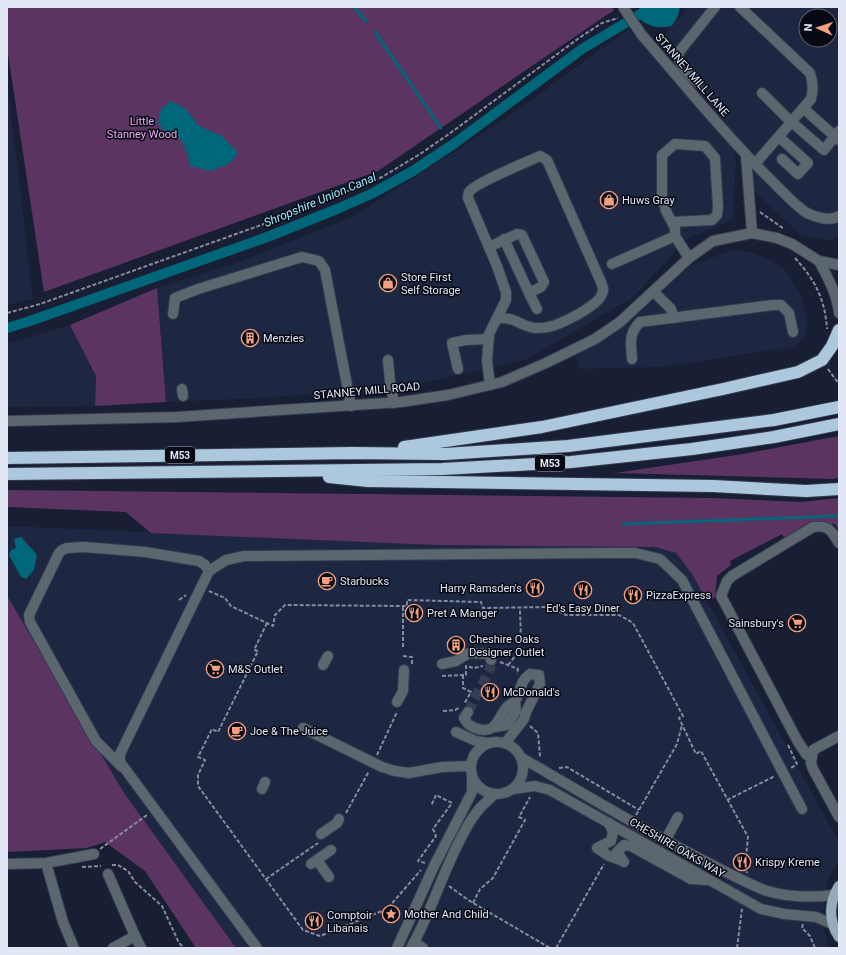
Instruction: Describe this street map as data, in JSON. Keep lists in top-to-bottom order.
{
  "streets": {
    "highway": ["M53"],
    "street": ["STANNEY MILL LANE", "STANNEY MILL ROAD", "CHESHIRE OAKS WAY"]
  },
  "water": ["Shropshire Union Canal"],
  "parks": ["Little Stanney Wood"],
  "places": {
    "shop": ["Huws Gray", "Store First Self Storage"],
    "building": ["Menzies", "Cheshire Oaks Designer Outlet"],
    "cafe": ["Starbucks", "Joe & The Juice"],
    "restaurant": [
      "Harry Ramsden's",
      "Ed's Easy Diner",
      "PizzaExpress",
      "Pret A Manger",
      "McDonald's",
      "Krispy Kreme",
      "Comptoir Libanais"
    ],
    "supermarket": ["Sainsbury's", "M&S Outlet"],
    "place": ["Mother And Child"]
  },
  "north": "left"
}
